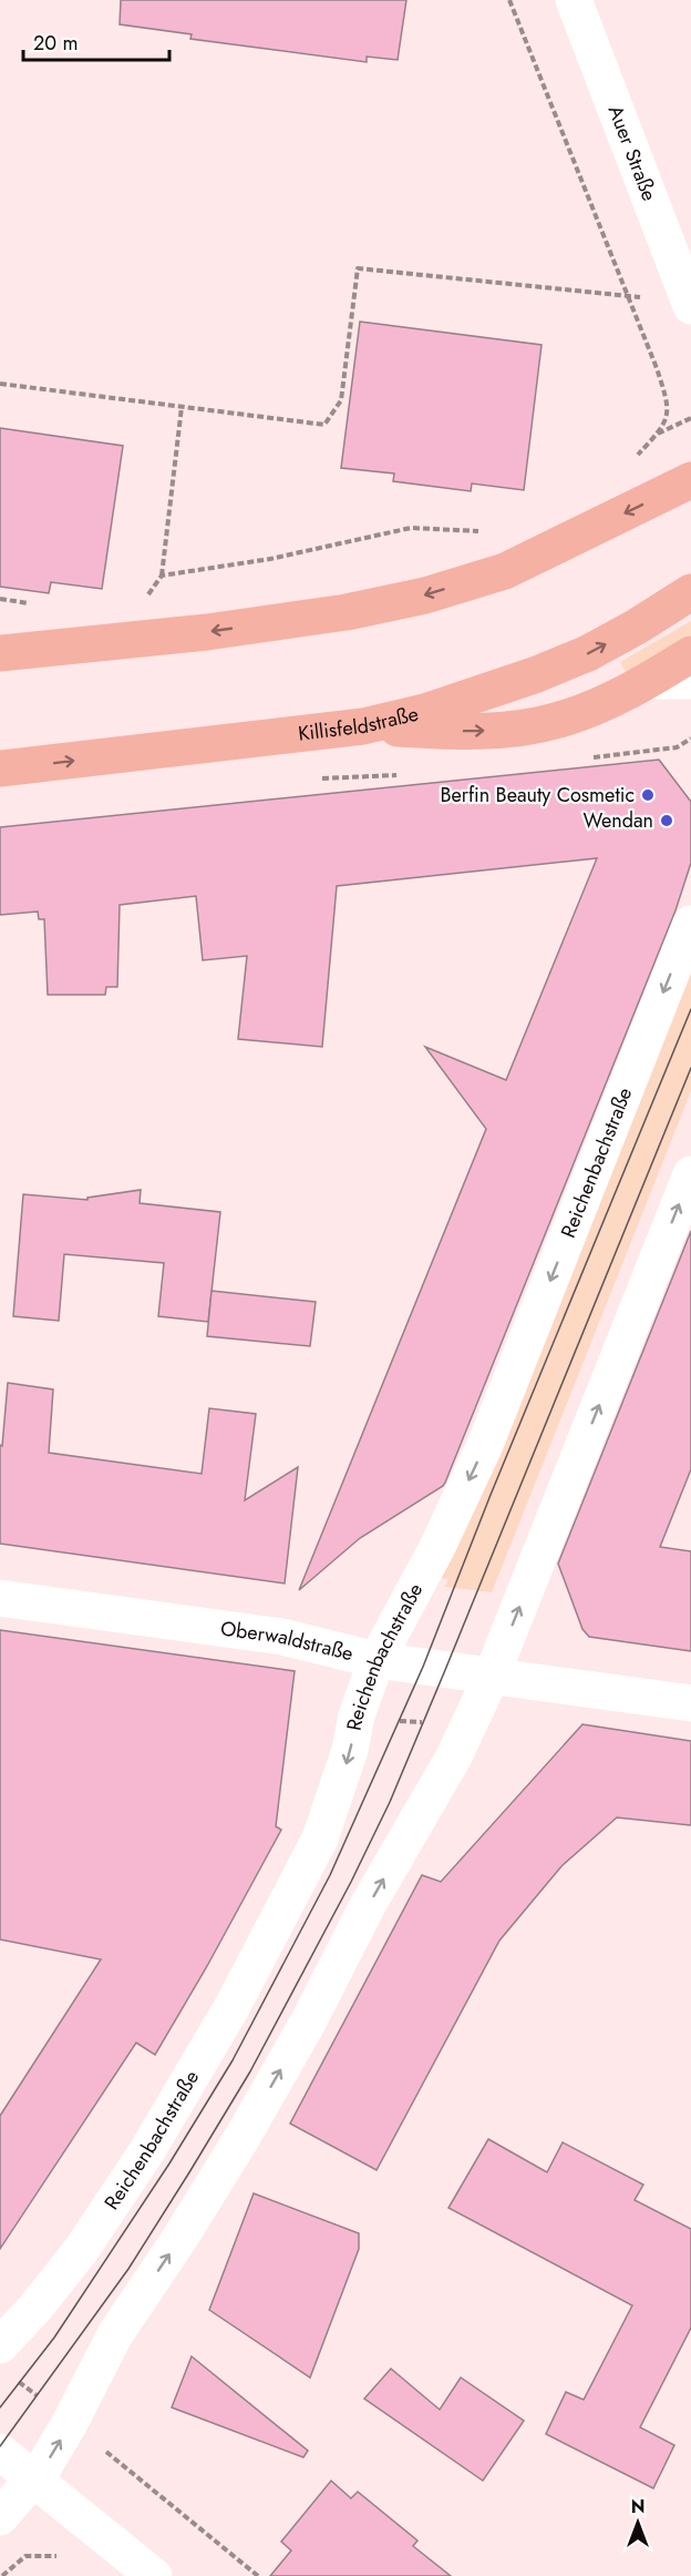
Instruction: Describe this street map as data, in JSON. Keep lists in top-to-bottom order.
{
  "streets": {
    "main road": ["Killisfeldstraße"],
    "street": ["Auer Straße", "Reichenbachstraße", "Oberwaldstraße"]
  },
  "crossings": [
    ["Reichenbachstraße", "Oberwaldstraße"]
  ],
  "places": ["Berfin Beauty Cosmetic", "Wendan"],
  "scale_bar": "20 m",
  "north": "top"
}
